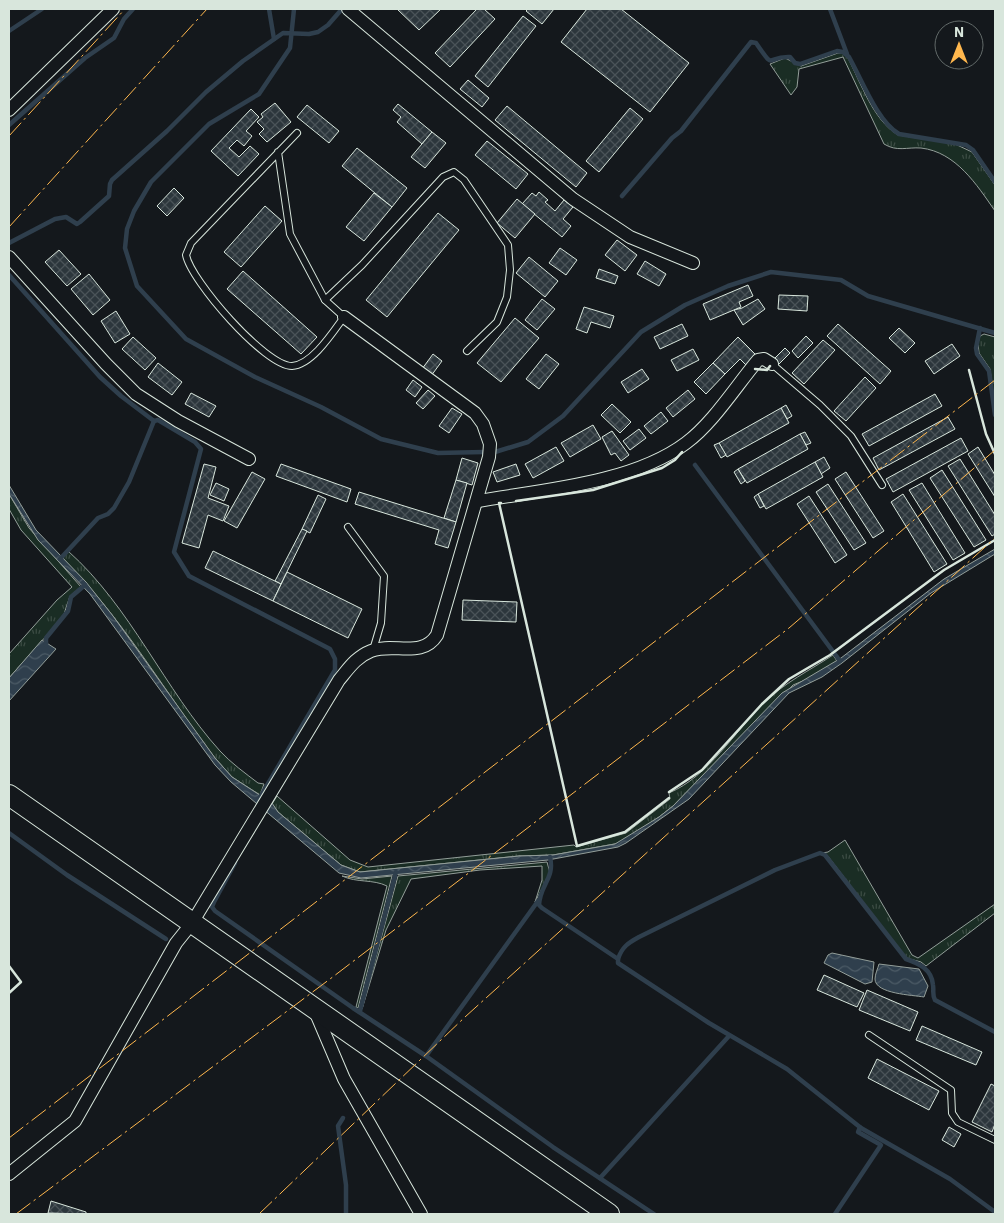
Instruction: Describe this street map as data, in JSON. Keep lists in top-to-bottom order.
{
  "north": "top"
}
